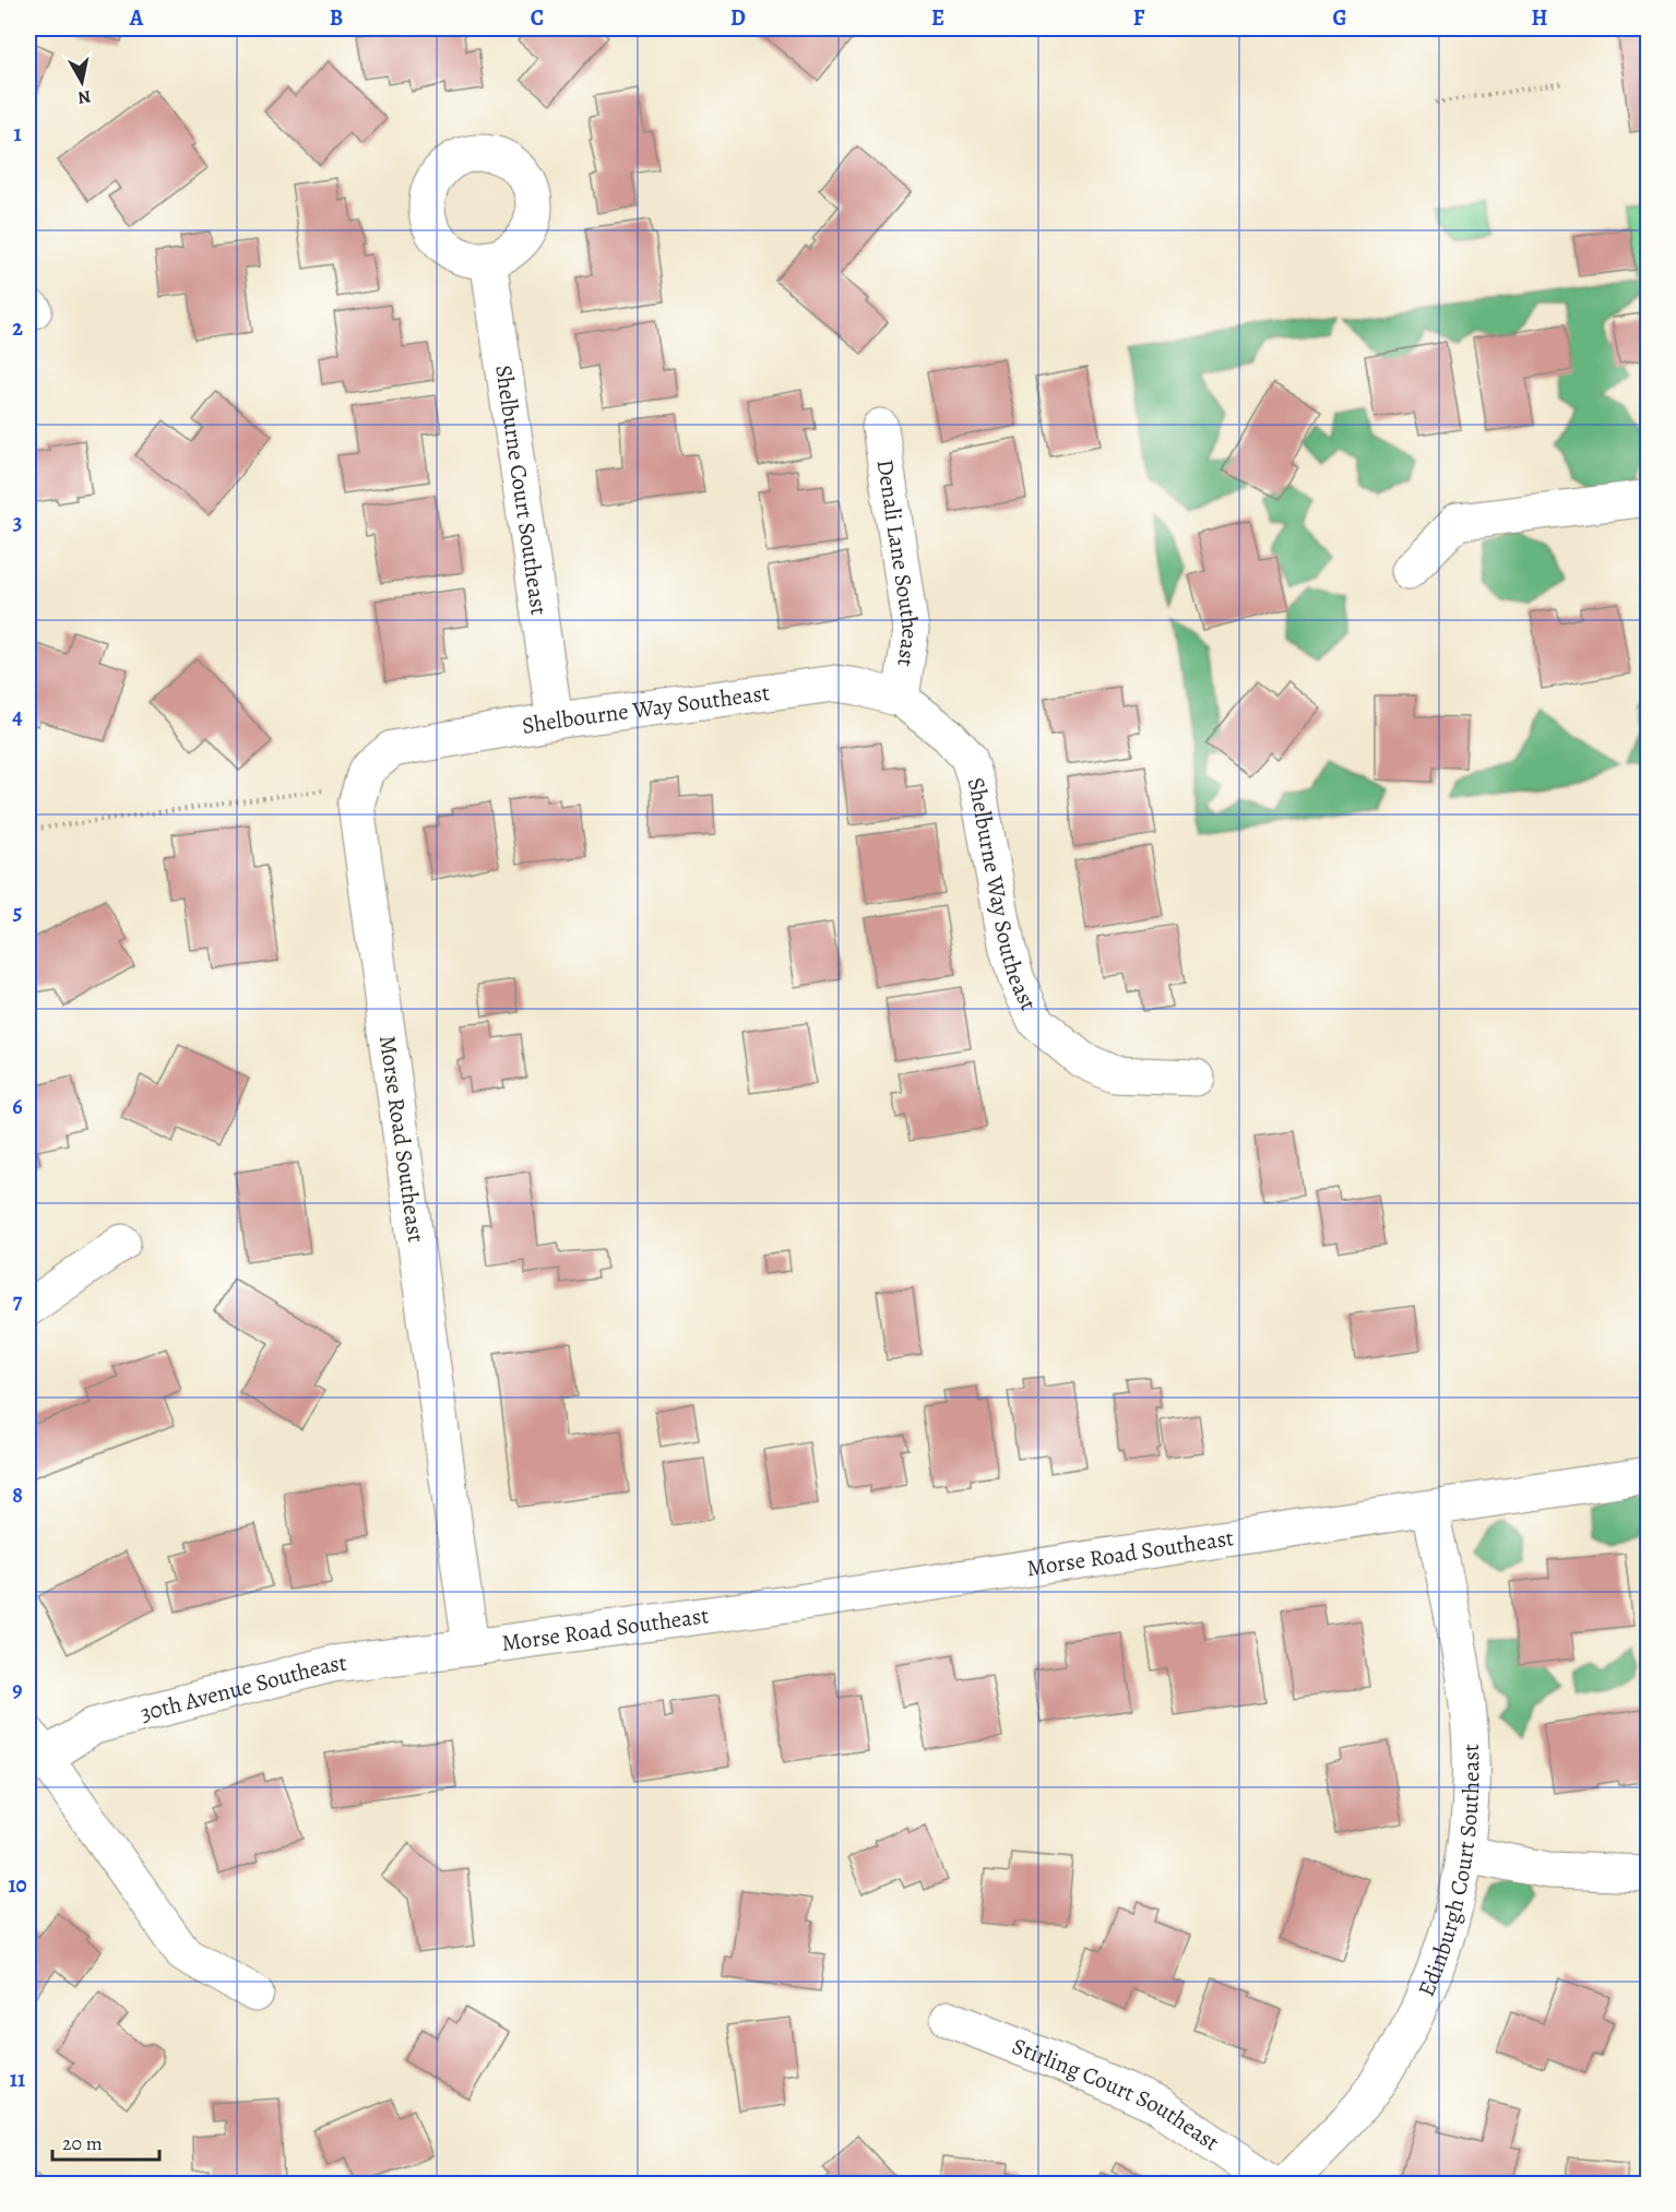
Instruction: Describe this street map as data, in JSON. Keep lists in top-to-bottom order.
{
  "streets": {
    "street": [
      "Shelburne Court Southeast",
      "Denali Lane Southeast",
      "Shelbourne Way Southeast",
      "Shelburne Way Southeast",
      "Morse Road Southeast",
      "30th Avenue Southeast",
      "Edinburgh Court Southeast",
      "Stirling Court Southeast"
    ]
  },
  "crossings": [
    ["Shelburne Court Southeast", "Shelbourne Way Southeast"],
    ["Denali Lane Southeast", "Shelbourne Way Southeast"],
    ["Denali Lane Southeast", "Shelburne Way Southeast"],
    ["Shelbourne Way Southeast", "Shelburne Way Southeast"],
    ["Shelbourne Way Southeast", "Morse Road Southeast"],
    ["Morse Road Southeast", "30th Avenue Southeast"],
    ["Morse Road Southeast", "Edinburgh Court Southeast"]
  ],
  "scale_bar": "20 m",
  "north": "bottom",
  "grid": {
    "columns": [
      "A",
      "B",
      "C",
      "D",
      "E",
      "F",
      "G",
      "H"
    ],
    "rows": [
      "1",
      "2",
      "3",
      "4",
      "5",
      "6",
      "7",
      "8",
      "9",
      "10",
      "11"
    ]
  }
}
